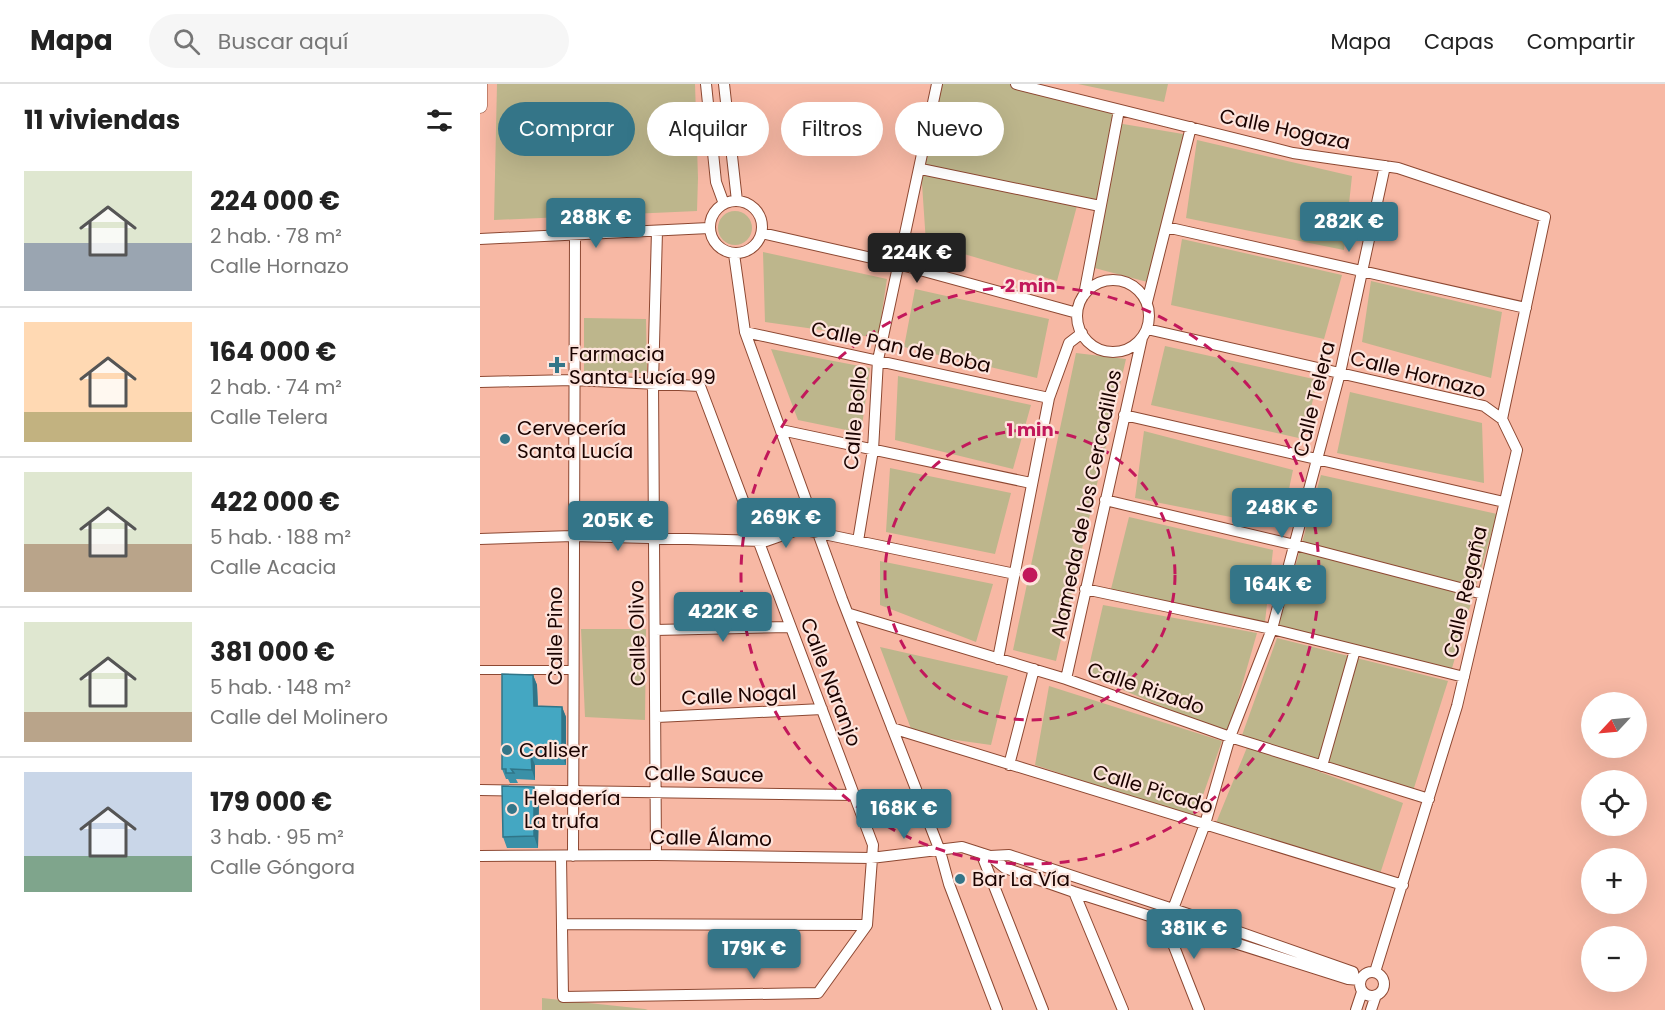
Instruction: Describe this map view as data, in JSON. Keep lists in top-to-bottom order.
{
  "streets": {
    "street": [
      "Calle Hogaza",
      "Calle Pan de Boba",
      "Calle Hornazo",
      "Calle Telera",
      "Calle Bollo",
      "Alameda de los Cercadillos",
      "Calle Regaña",
      "Calle Olivo",
      "Calle Pino",
      "Calle Naranjo",
      "Calle Rizado",
      "Calle Nogal",
      "Calle Sauce",
      "Calle Picado",
      "Calle Álamo"
    ]
  },
  "crossings": [
    ["Calle Hogaza", "Calle Telera"],
    ["Calle Pan de Boba", "Calle Bollo"],
    ["Calle Hornazo", "Calle Telera"],
    ["Calle Hornazo", "Alameda de los Cercadillos"],
    ["Calle Hornazo", "Calle Regaña"],
    ["Calle Telera", "Calle Rizado"],
    ["Calle Telera", "Calle Picado"],
    ["Calle Telera", "Calle Álamo"],
    ["Alameda de los Cercadillos", "Calle Rizado"],
    ["Calle Regaña", "Calle Rizado"],
    ["Calle Regaña", "Calle Picado"],
    ["Calle Regaña", "Calle Álamo"],
    ["Calle Olivo", "Calle Naranjo"],
    ["Calle Olivo", "Calle Nogal"],
    ["Calle Olivo", "Calle Sauce"],
    ["Calle Olivo", "Calle Álamo"],
    ["Calle Pino", "Calle Naranjo"],
    ["Calle Pino", "Calle Sauce"],
    ["Calle Pino", "Calle Álamo"],
    ["Calle Naranjo", "Calle Nogal"],
    ["Calle Naranjo", "Calle Sauce"],
    ["Calle Naranjo", "Calle Álamo"]
  ],
  "places": {
    "health": ["Farmacia Santa Lucía 99"],
    "other": [
      "Cervecería Santa Lucía",
      "Caliser",
      "Heladería La trufa",
      "Bar La Vía"
    ]
  },
  "north": "bottom left",
  "page": {
    "header": "Mapa",
    "search": "Buscar aquí",
    "nav": ["Mapa", "Capas", "Compartir"],
    "heading": "11 viviendas",
    "chip": [
      "Comprar",
      "Alquilar",
      "Filtros",
      "Nuevo"
    ],
    "list": [
      {
        "name": "224 000 €",
        "note": "2 hab. · 78 m² · Calle Hornazo"
      },
      {
        "name": "164 000 €",
        "note": "2 hab. · 74 m² · Calle Telera"
      },
      {
        "name": "422 000 €",
        "note": "5 hab. · 188 m² · Calle Acacia"
      },
      {
        "name": "381 000 €",
        "note": "5 hab. · 148 m² · Calle del Molinero"
      },
      {
        "name": "179 000 €",
        "note": "3 hab. · 95 m² · Calle Góngora"
      }
    ],
    "price": [
      "288K €",
      "282K €",
      "224K €",
      "248K €",
      "269K €",
      "205K €",
      "164K €",
      "422K €",
      "168K €",
      "381K €",
      "179K €"
    ],
    "map_buttons": ["+", "−"]
  },
  "rings": ["2 min", "1 min"]
}
